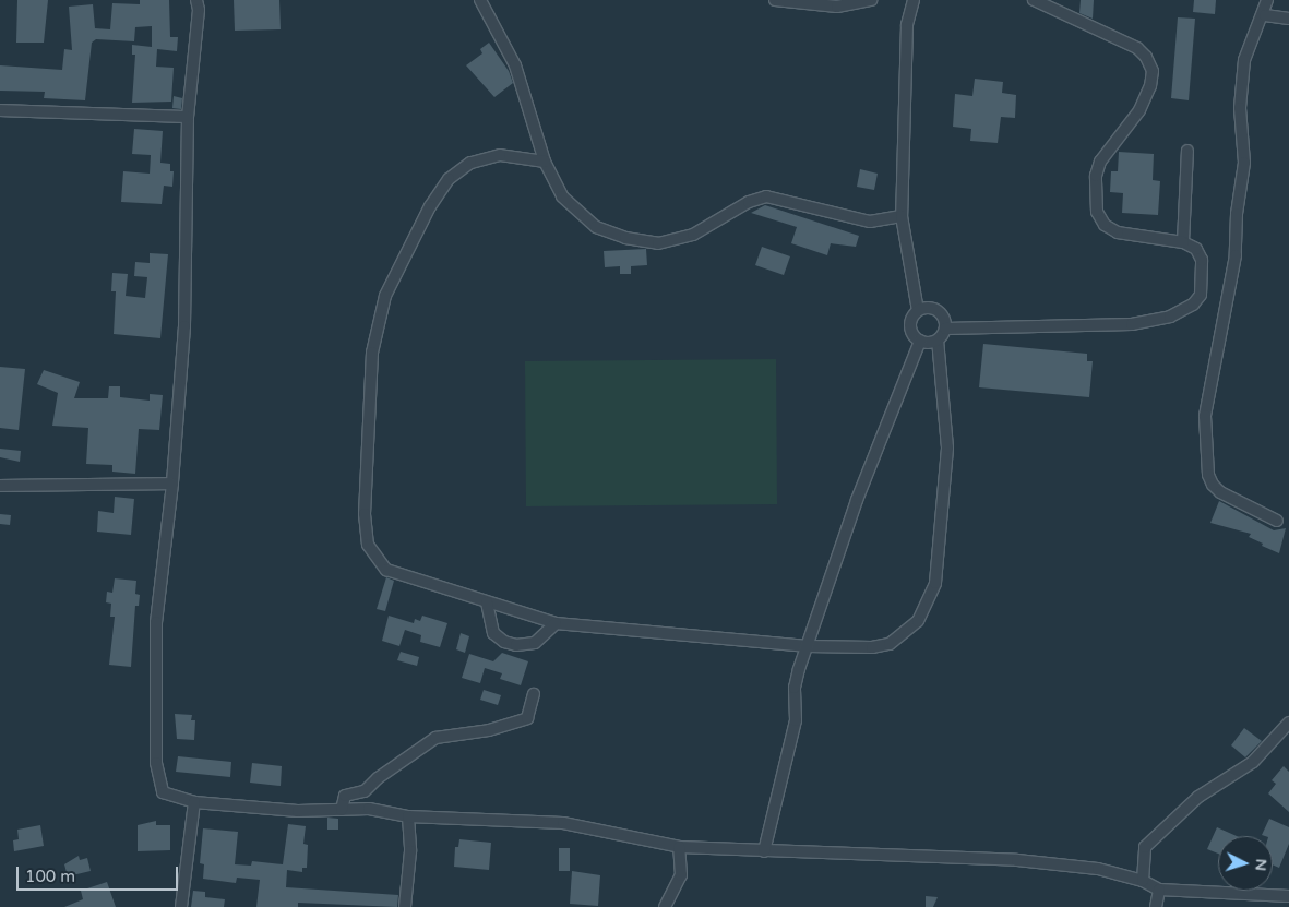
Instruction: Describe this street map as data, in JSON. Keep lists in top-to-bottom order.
{
  "scale_bar": "100 m",
  "north": "right"
}
